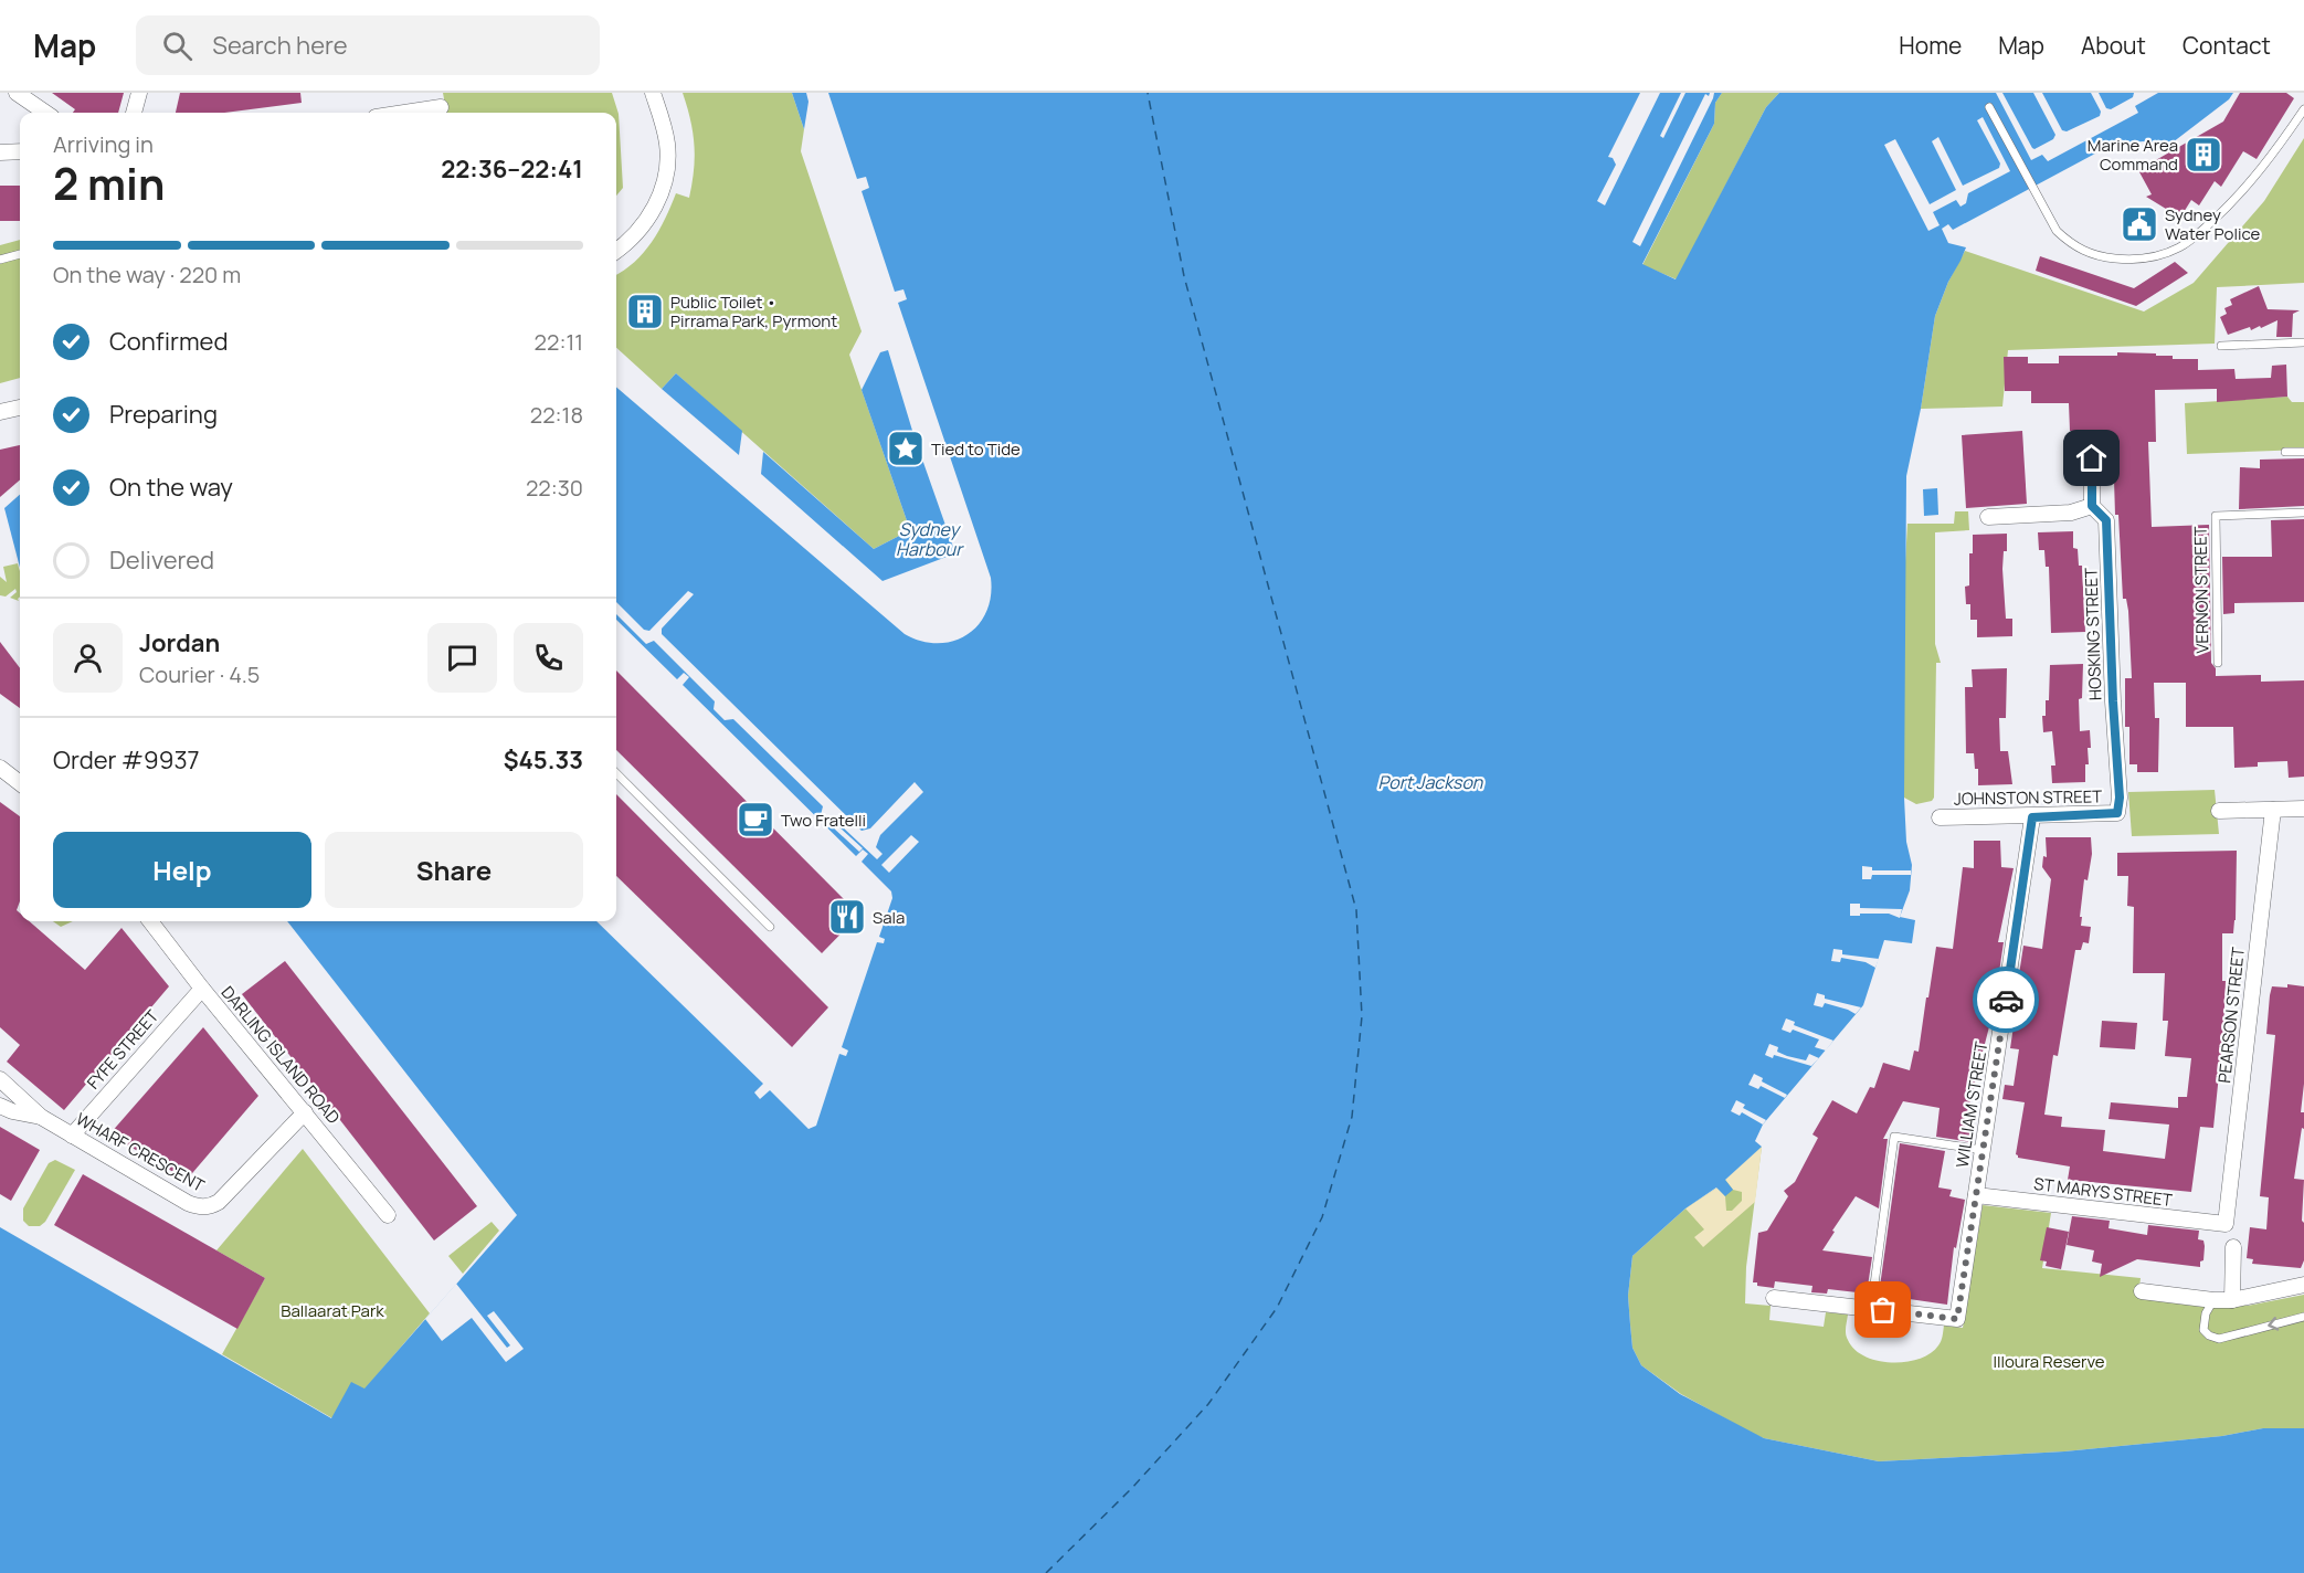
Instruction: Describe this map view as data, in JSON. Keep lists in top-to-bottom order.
{
  "streets": {
    "street": [
      "HOSKING STREET",
      "JOHNSTON STREET",
      "PEARSON STREET",
      "FYFE STREET",
      "DARLING ISLAND ROAD",
      "WILLIAM STREET",
      "WHARF CRESCENT",
      "ST MARYS STREET"
    ],
    "lane": ["VERNON STREET"]
  },
  "crossings": [
    ["HOSKING STREET", "JOHNSTON STREET"],
    ["JOHNSTON STREET", "WILLIAM STREET"],
    ["PEARSON STREET", "ST MARYS STREET"],
    ["FYFE STREET", "DARLING ISLAND ROAD"],
    ["FYFE STREET", "WHARF CRESCENT"],
    ["DARLING ISLAND ROAD", "WHARF CRESCENT"],
    ["WILLIAM STREET", "ST MARYS STREET"]
  ],
  "water": ["Sydney Harbour", "Port Jackson"],
  "parks": ["Ballaarat Park", "Illoura Reserve"],
  "places": {
    "building": ["Marine Area Command", "Public Toilet • Pirrama Park, Pyrmont"],
    "public building": ["Sydney Water Police"],
    "place": ["Tied to Tide"],
    "cafe": ["Two Fratelli"],
    "restaurant": ["Sala"]
  },
  "page": {
    "header": "Map",
    "search": "Search here",
    "nav": [
      "Home",
      "Map",
      "About",
      "Contact"
    ],
    "heading": ["2 min", "Arriving in", "22:36–22:41"],
    "panel": [
      "Jordan",
      "Courier · 4.5",
      "Order #9937",
      "$45.33"
    ],
    "bar": "On the way · 220 m",
    "list": [
      ["Confirmed", "22:11"],
      ["Preparing", "22:18"],
      ["On the way", "22:30"],
      "Delivered"
    ],
    "buttons": ["Help", "Share"]
  }
}
